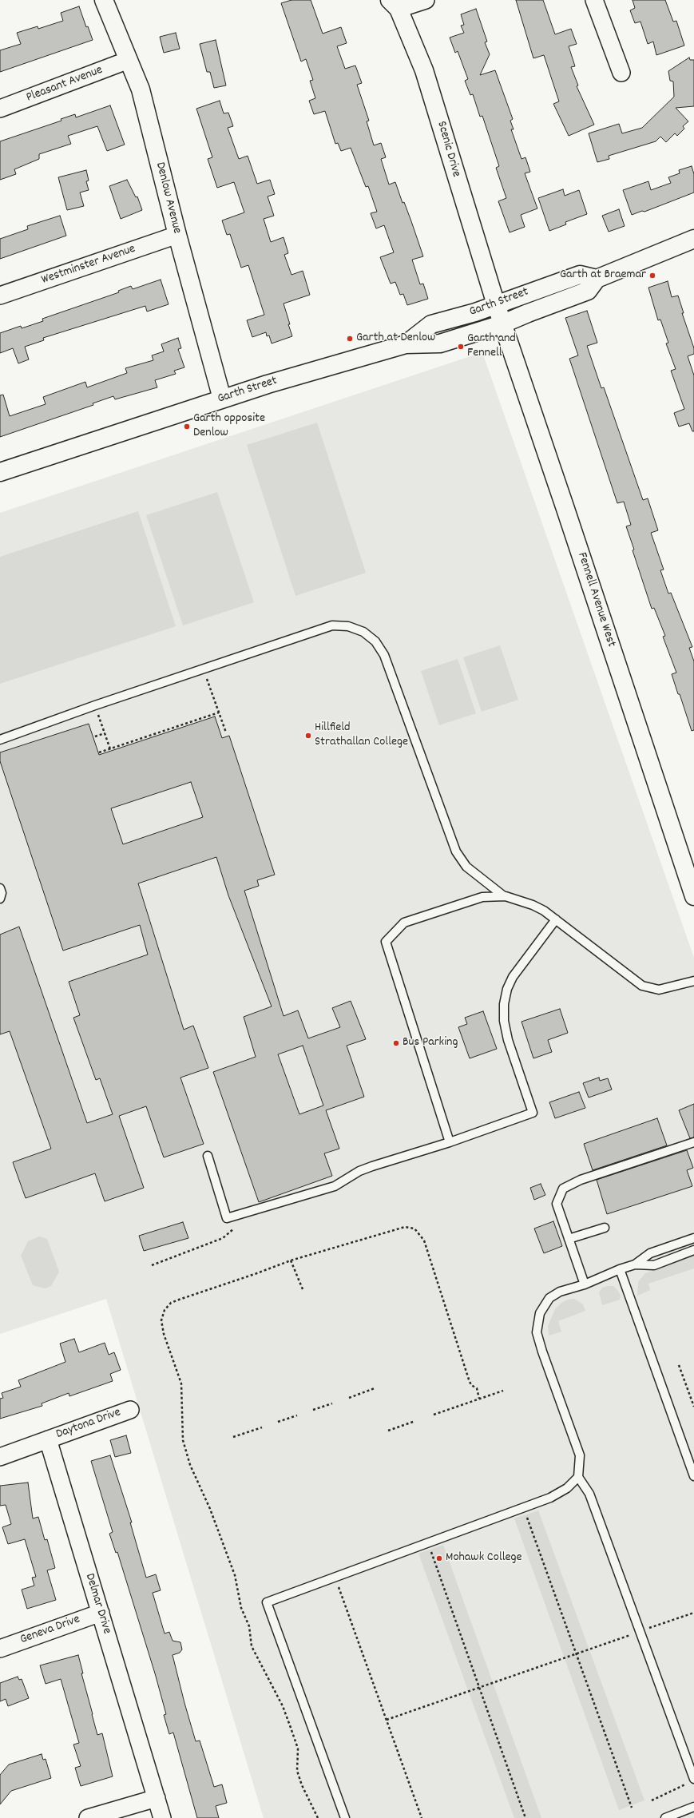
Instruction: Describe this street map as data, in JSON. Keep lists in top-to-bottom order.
{
  "streets": {
    "main road": [
      "Scenic Drive",
      "Denlow Avenue",
      "Garth Street",
      "Fennell Avenue West"
    ],
    "street": [
      "Pleasant Avenue",
      "Westminster Avenue",
      "Daytona Drive",
      "Delmar Drive",
      "Geneva Drive"
    ]
  },
  "crossings": [
    ["Pleasant Avenue", "Denlow Avenue"],
    ["Scenic Drive", "Garth Street"],
    ["Scenic Drive", "Fennell Avenue West"],
    ["Denlow Avenue", "Westminster Avenue"],
    ["Denlow Avenue", "Garth Street"],
    ["Garth Street", "Fennell Avenue West"],
    ["Daytona Drive", "Delmar Drive"],
    ["Delmar Drive", "Geneva Drive"]
  ],
  "places": [
    "Garth at Braemar",
    "Garth at Denlow",
    "Garth and Fennell",
    "Garth opposite Denlow",
    "Hillfield Strathallan College",
    "Bus Parking",
    "Mohawk College"
  ]
}
